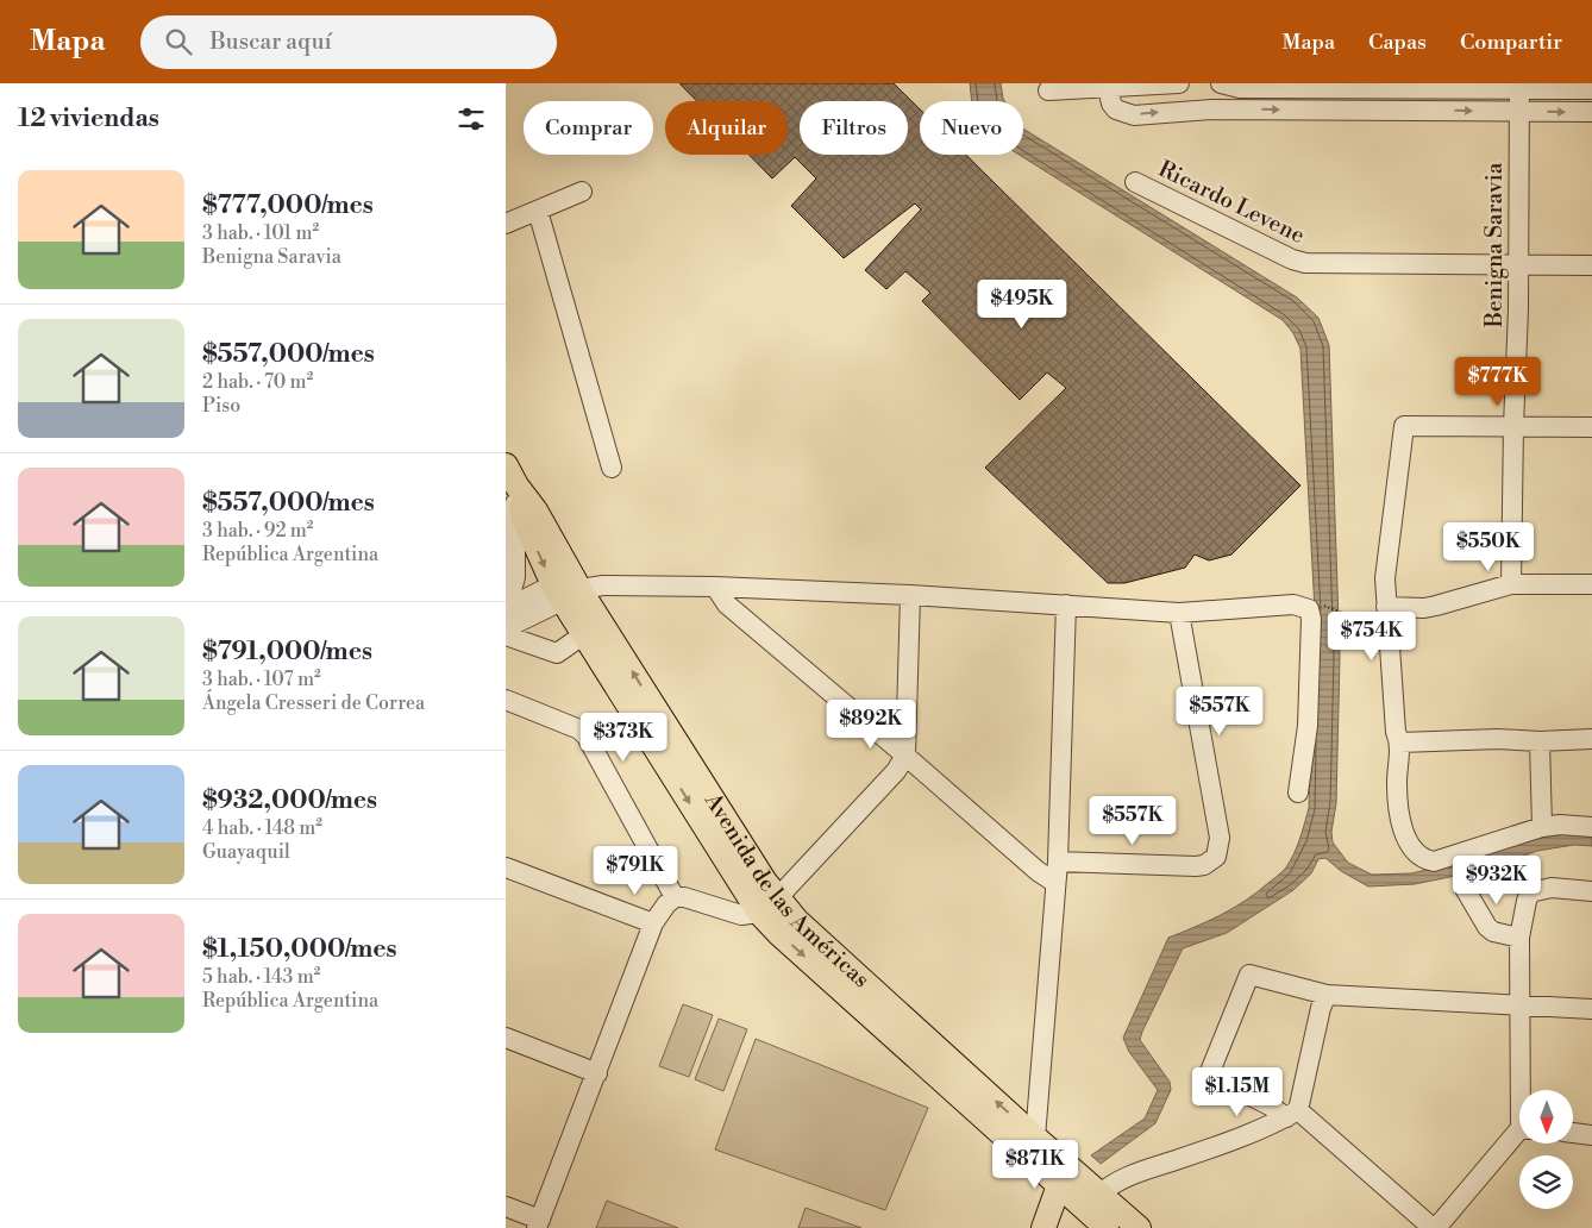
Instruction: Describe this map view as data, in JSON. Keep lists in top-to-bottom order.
{
  "streets": {
    "main road": ["Avenida de las Américas"],
    "street": ["Ricardo Levene", "Benigna Saravia"]
  },
  "crossings": [
    ["Ricardo Levene", "Benigna Saravia"]
  ],
  "north": "bottom",
  "page": {
    "header": "Mapa",
    "search": "Buscar aquí",
    "nav": ["Mapa", "Capas", "Compartir"],
    "heading": "12 viviendas",
    "chip": [
      "Comprar",
      "Alquilar",
      "Filtros",
      "Nuevo"
    ],
    "list": [
      {
        "name": "$777,000/mes",
        "note": "3 hab. · 101 m² · Benigna Saravia"
      },
      {
        "name": "$557,000/mes",
        "note": "2 hab. · 70 m² · Piso"
      },
      {
        "name": "$557,000/mes",
        "note": "3 hab. · 92 m² · República Argentina"
      },
      {
        "name": "$791,000/mes",
        "note": "3 hab. · 107 m² · Ángela Cresseri de Correa"
      },
      {
        "name": "$932,000/mes",
        "note": "4 hab. · 148 m² · Guayaquil"
      },
      {
        "name": "$1,150,000/mes",
        "note": "5 hab. · 143 m² · República Argentina"
      }
    ],
    "price": [
      "$495K",
      "$777K",
      "$550K",
      "$754K",
      "$557K",
      "$892K",
      "$373K",
      "$557K",
      "$791K",
      "$932K",
      "$1.15M",
      "$871K"
    ]
  }
}
